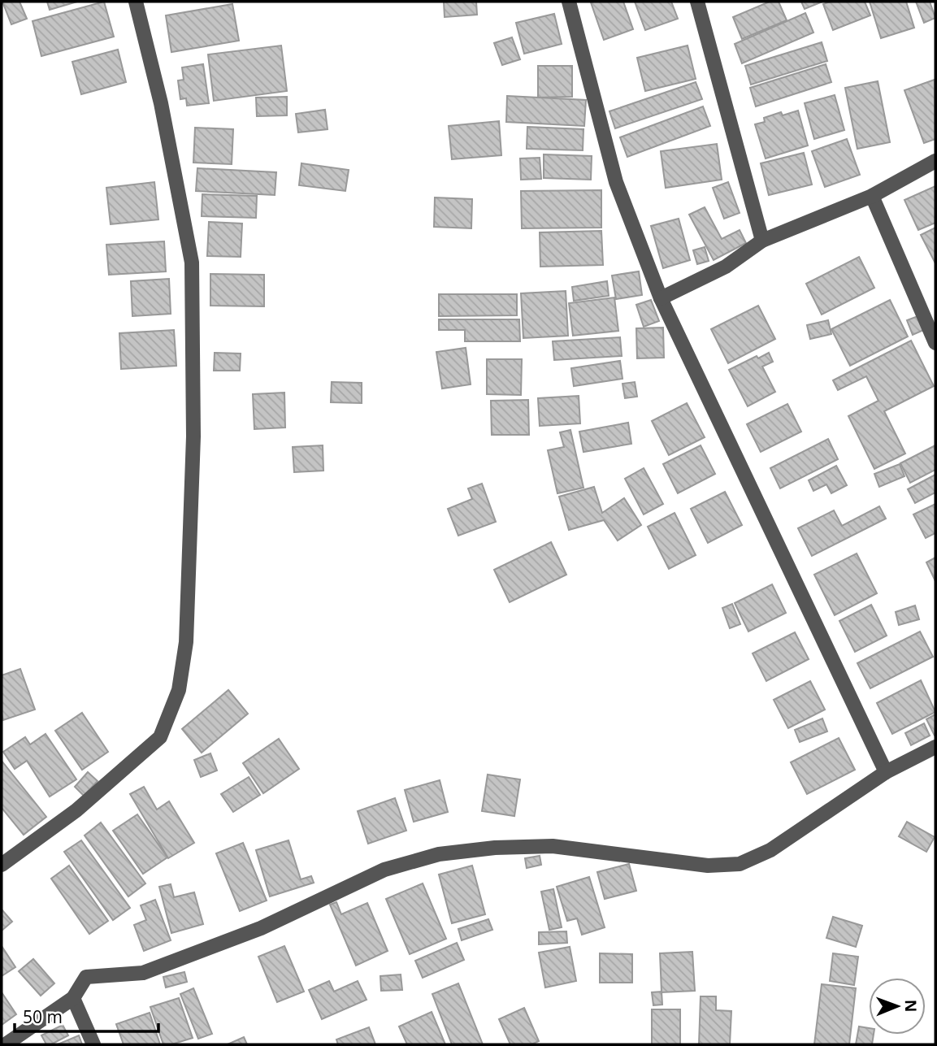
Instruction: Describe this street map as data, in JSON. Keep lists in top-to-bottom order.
{
  "scale_bar": "50 m",
  "north": "right"
}
